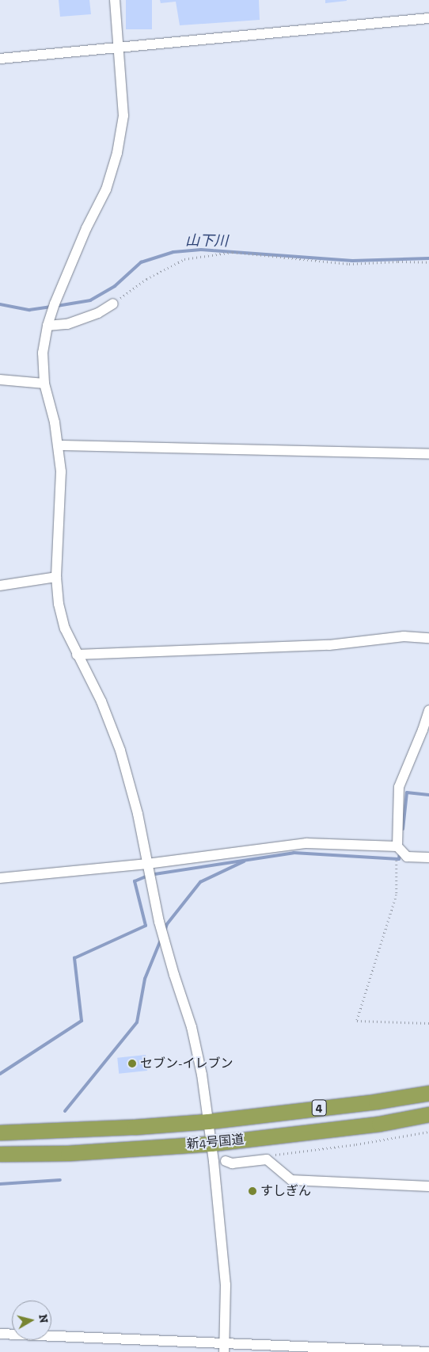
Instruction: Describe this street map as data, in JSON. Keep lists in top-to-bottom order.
{
  "streets": {
    "highway": ["4", "新4号国道"]
  },
  "water": ["山下川"],
  "places": ["セブン-イレブン", "すしぎん"],
  "north": "right"
}
